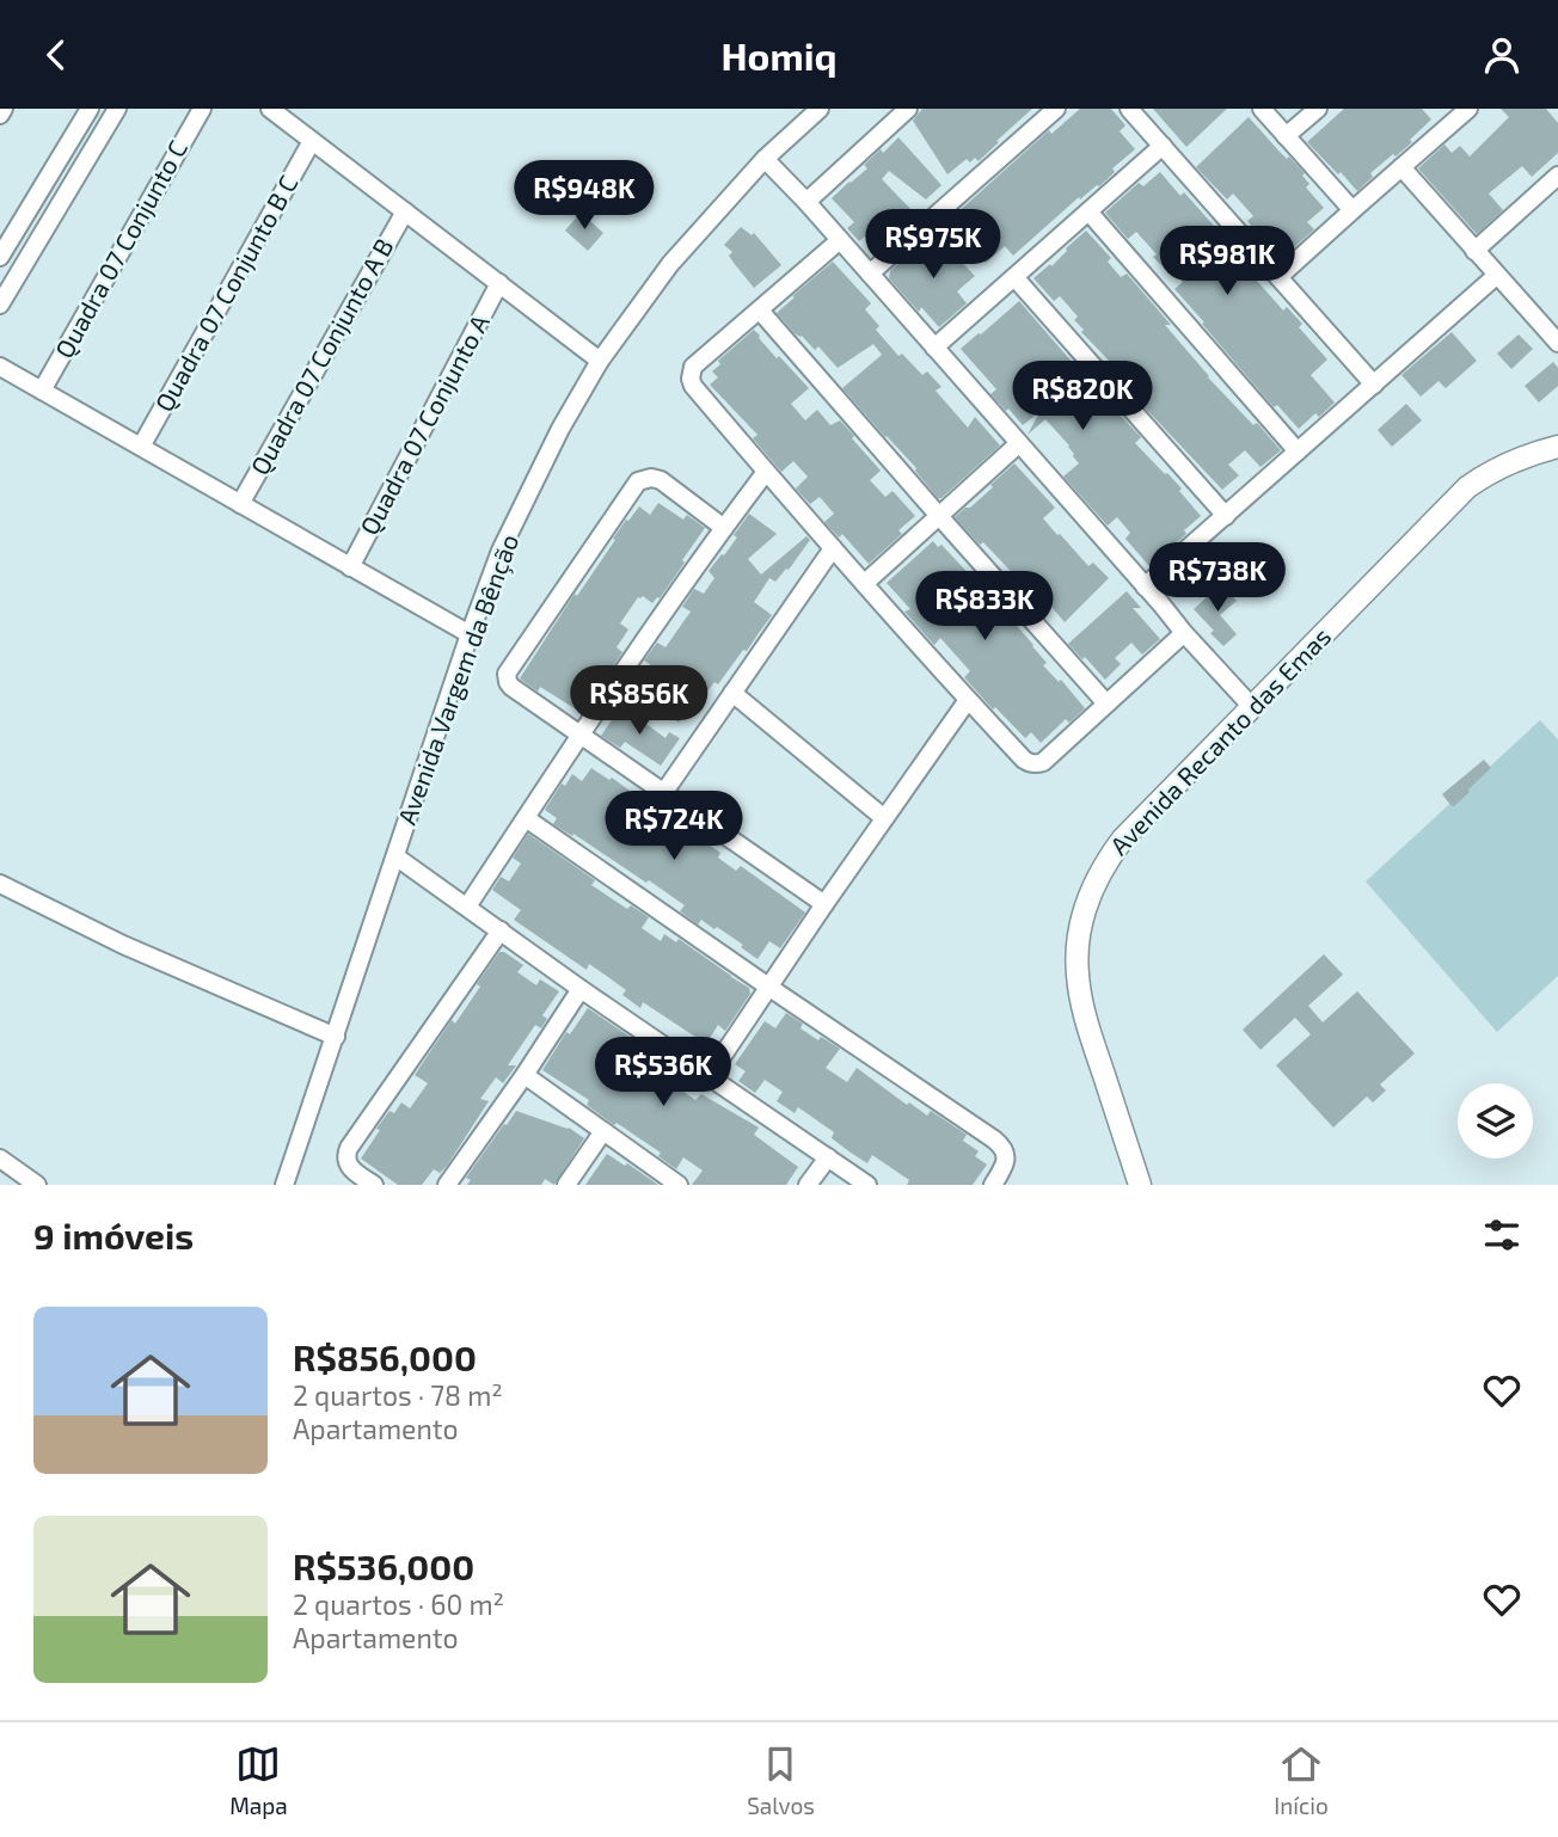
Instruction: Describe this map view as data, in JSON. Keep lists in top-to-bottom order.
{
  "streets": {
    "main road": ["Avenida Recanto das Emas"],
    "street": [
      "Quadra 07 Conjunto C",
      "Quadra 07 Conjunto B C",
      "Quadra 07 Conjunto A B",
      "Quadra 07 Conjunto A",
      "Avenida Vargem da Bênção"
    ]
  },
  "page": {
    "header": "Homiq",
    "price": [
      "R$948K",
      "R$975K",
      "R$981K",
      "R$820K",
      "R$738K",
      "R$833K",
      "R$856K",
      "R$724K",
      "R$536K"
    ],
    "heading": "9 imóveis",
    "list": [
      {
        "name": "R$856,000",
        "note": "2 quartos · 78 m² · Apartamento"
      },
      {
        "name": "R$536,000",
        "note": "2 quartos · 60 m² · Apartamento"
      }
    ],
    "tabs": ["Mapa", "Salvos", "Início"]
  }
}
